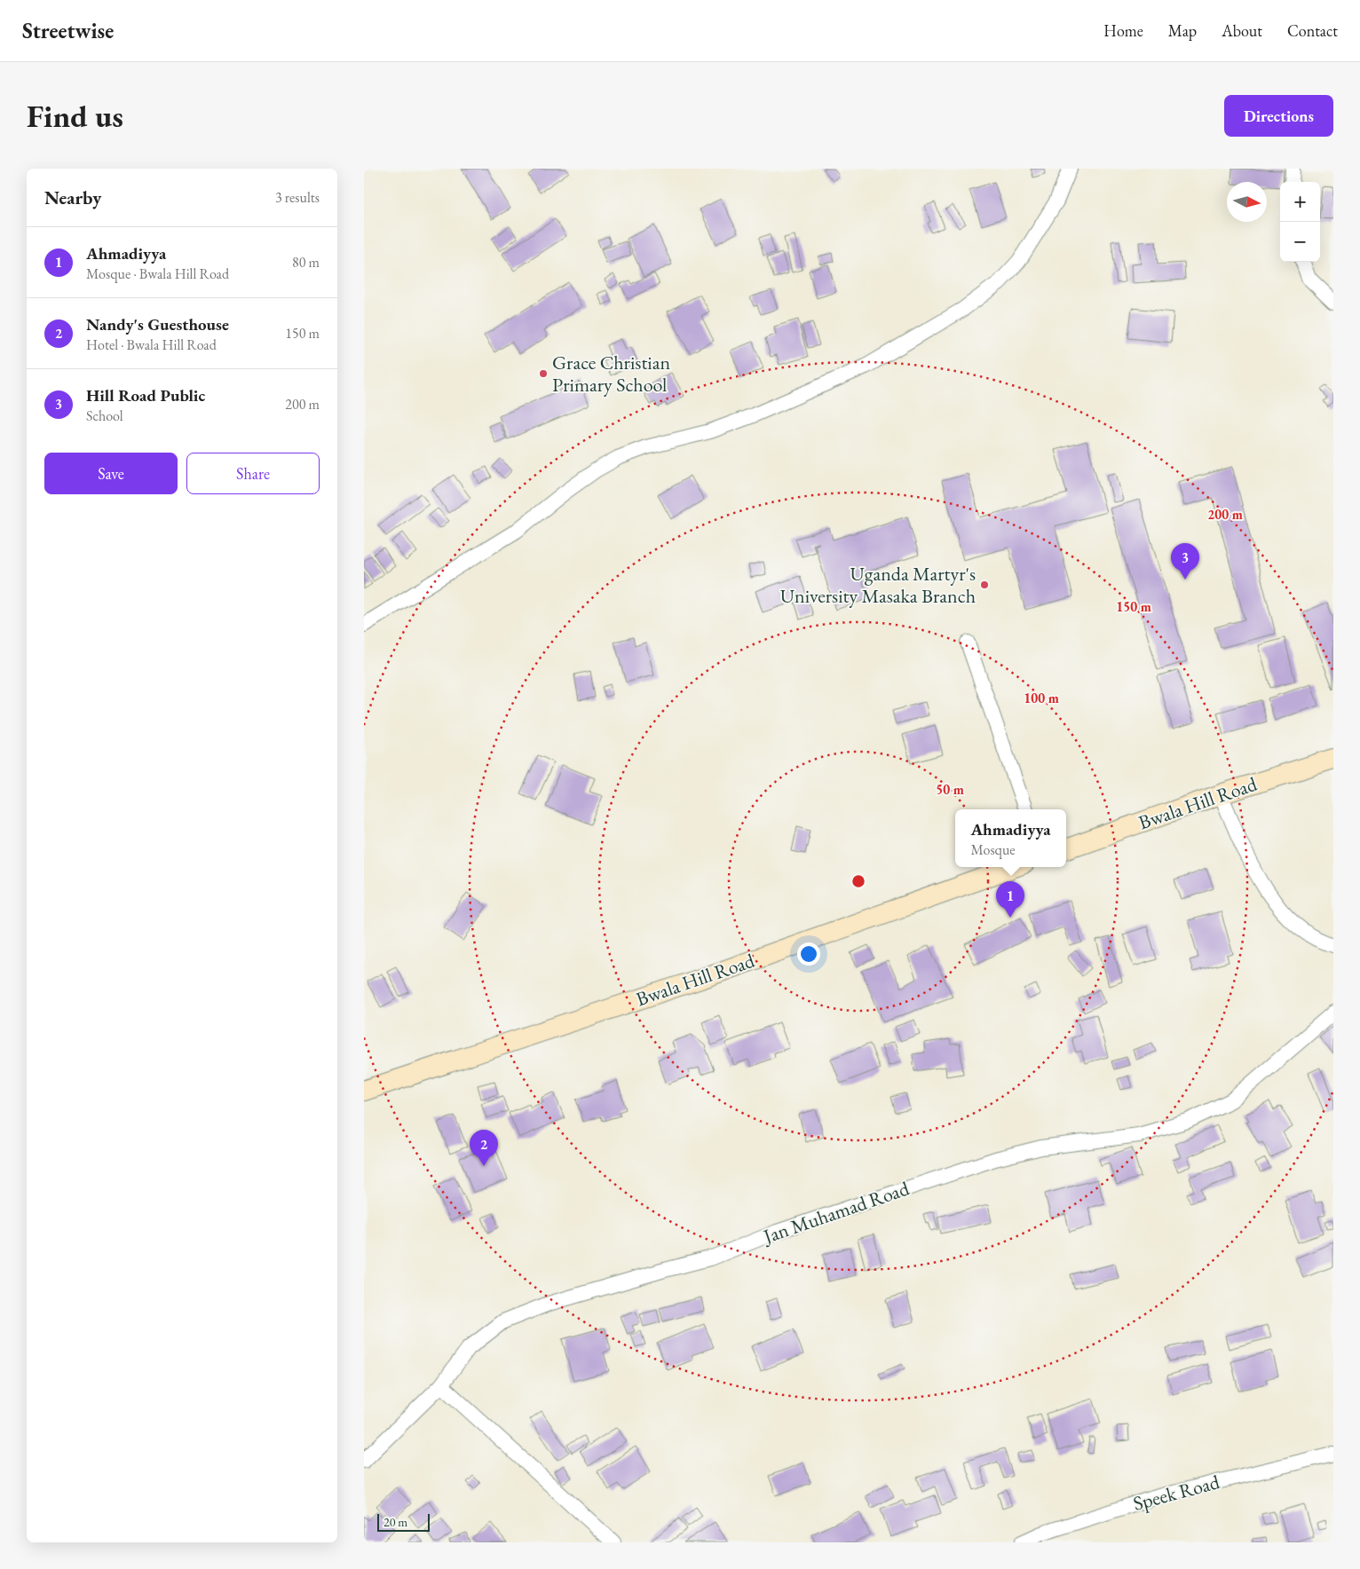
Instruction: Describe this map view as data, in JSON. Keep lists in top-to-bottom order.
{
  "streets": {
    "street": ["Bwala Hill Road", "Jan Muhamad Road", "Speek Road"]
  },
  "places": ["Grace Christian Primary School", "Uganda Martyr's University Masaka Branch"],
  "scale_bar": "20 m",
  "north": "right",
  "page": {
    "header": "Streetwise",
    "nav": [
      "Home",
      "Map",
      "About",
      "Contact"
    ],
    "buttons": [
      "Directions",
      ["Save", "Share"]
    ],
    "title": "Find us",
    "heading": ["Nearby", "3 results"],
    "map_buttons": ["+", "−"],
    "list": [
      {
        "mark": "1",
        "name": "Ahmadiyya",
        "note": "Mosque · Bwala Hill Road",
        "value": "80 m"
      },
      {
        "mark": "2",
        "name": "Nandy's Guesthouse",
        "note": "Hotel · Bwala Hill Road",
        "value": "150 m"
      },
      {
        "mark": "3",
        "name": "Hill Road Public",
        "note": "School",
        "value": "200 m"
      }
    ],
    "pins": ["3", "1", "2"],
    "popup": ["Ahmadiyya", "Mosque"],
    "scale": "20 m"
  },
  "rings": [
    "200 m",
    "150 m",
    "100 m",
    "50 m"
  ]
}
